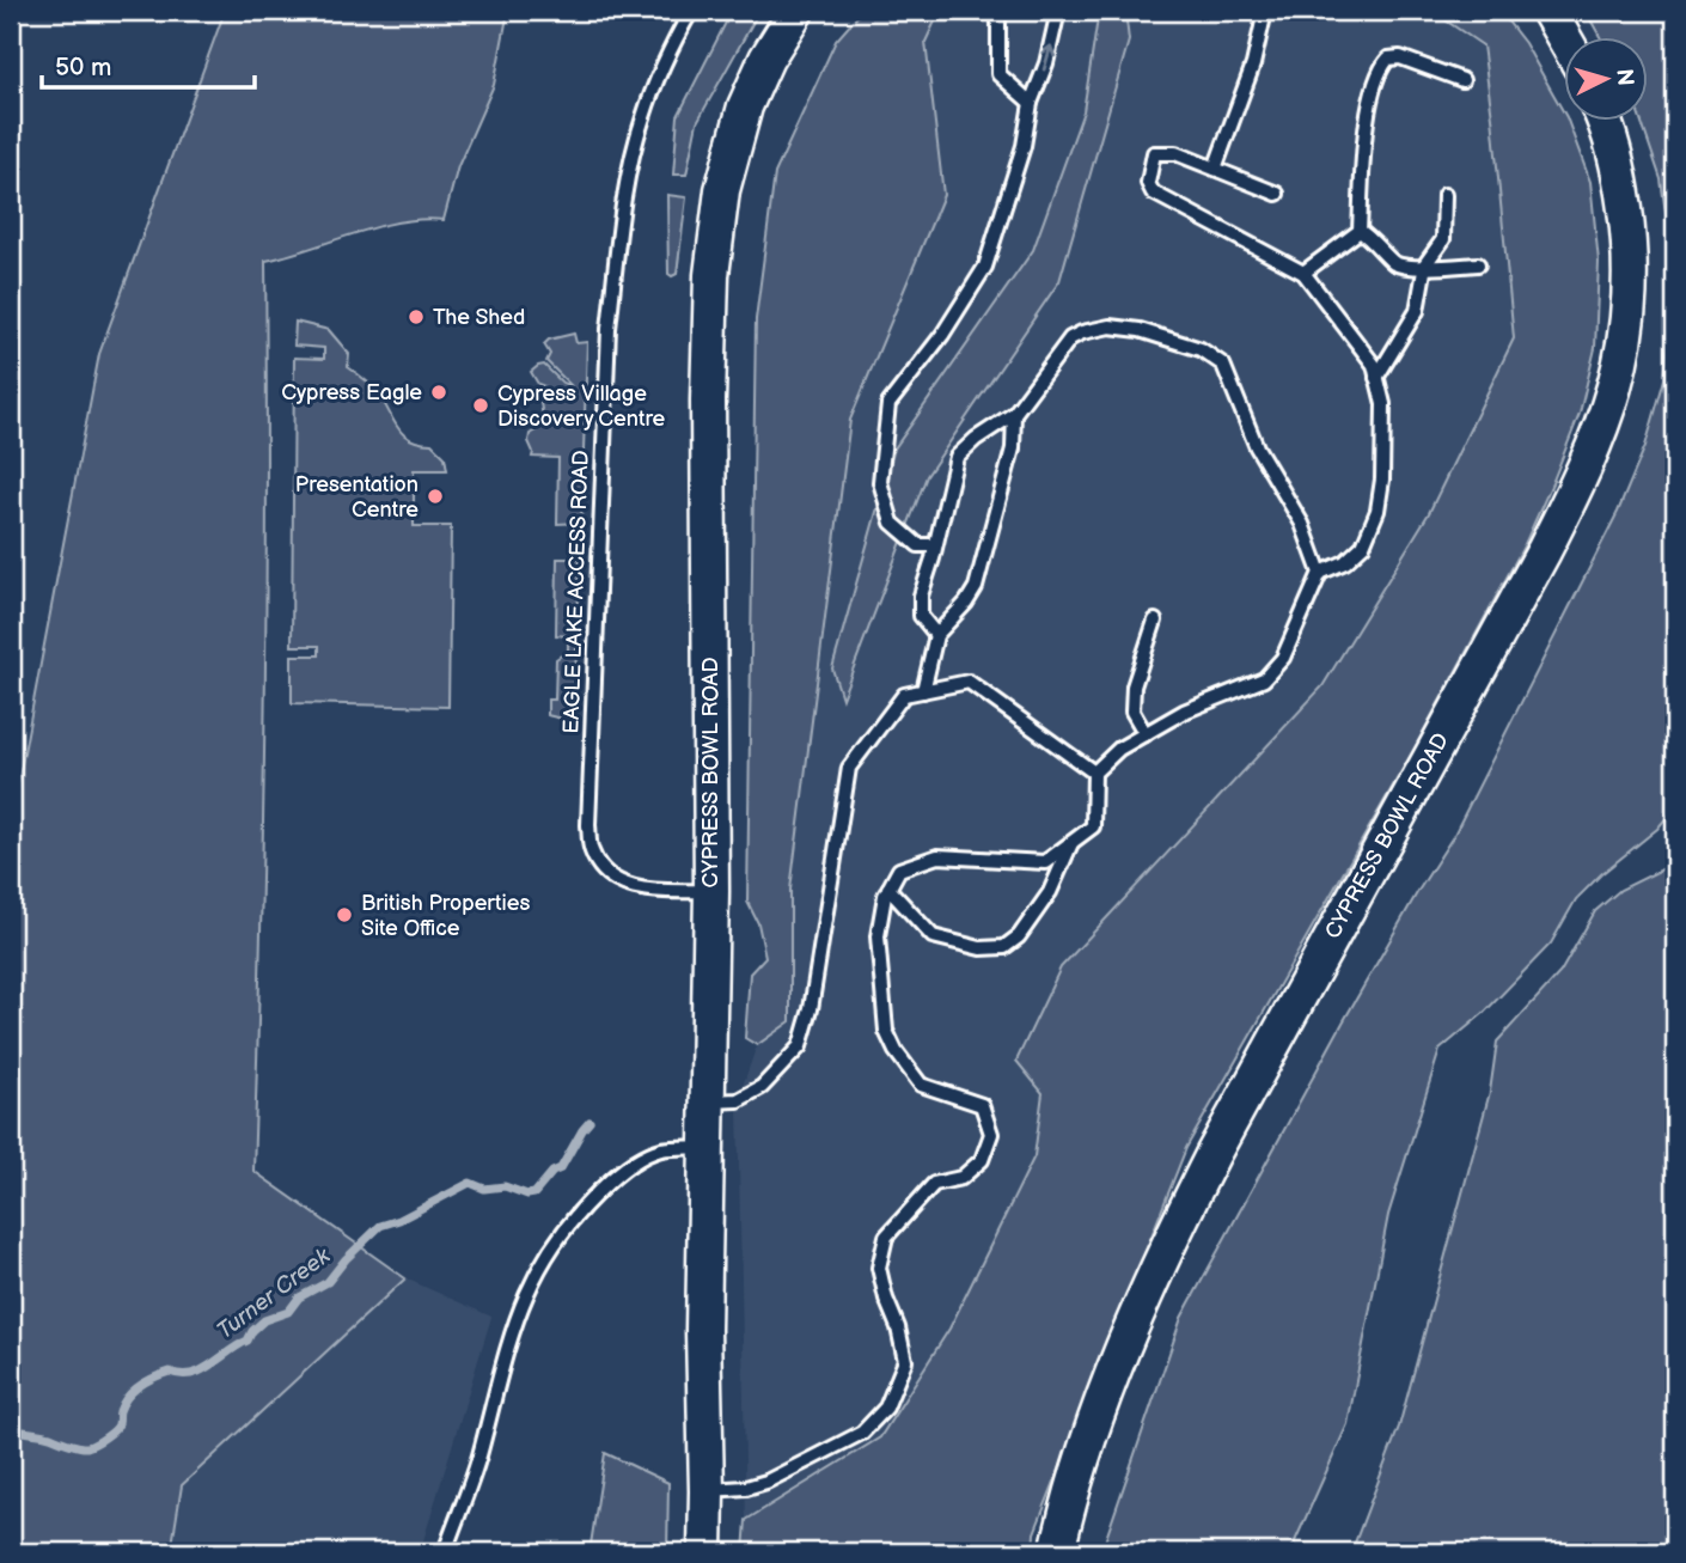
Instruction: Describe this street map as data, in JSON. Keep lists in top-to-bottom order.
{
  "streets": {
    "street": ["CYPRESS BOWL ROAD"],
    "lane": ["EAGLE LAKE ACCESS ROAD"]
  },
  "crossings": [
    ["EAGLE LAKE ACCESS ROAD", "CYPRESS BOWL ROAD"]
  ],
  "water": ["Turner Creek"],
  "places": [
    "The Shed",
    "Cypress Eagle",
    "Cypress Village Discovery Centre",
    "Presentation Centre",
    "British Properties Site Office"
  ],
  "scale_bar": "50 m",
  "north": "right"
}
